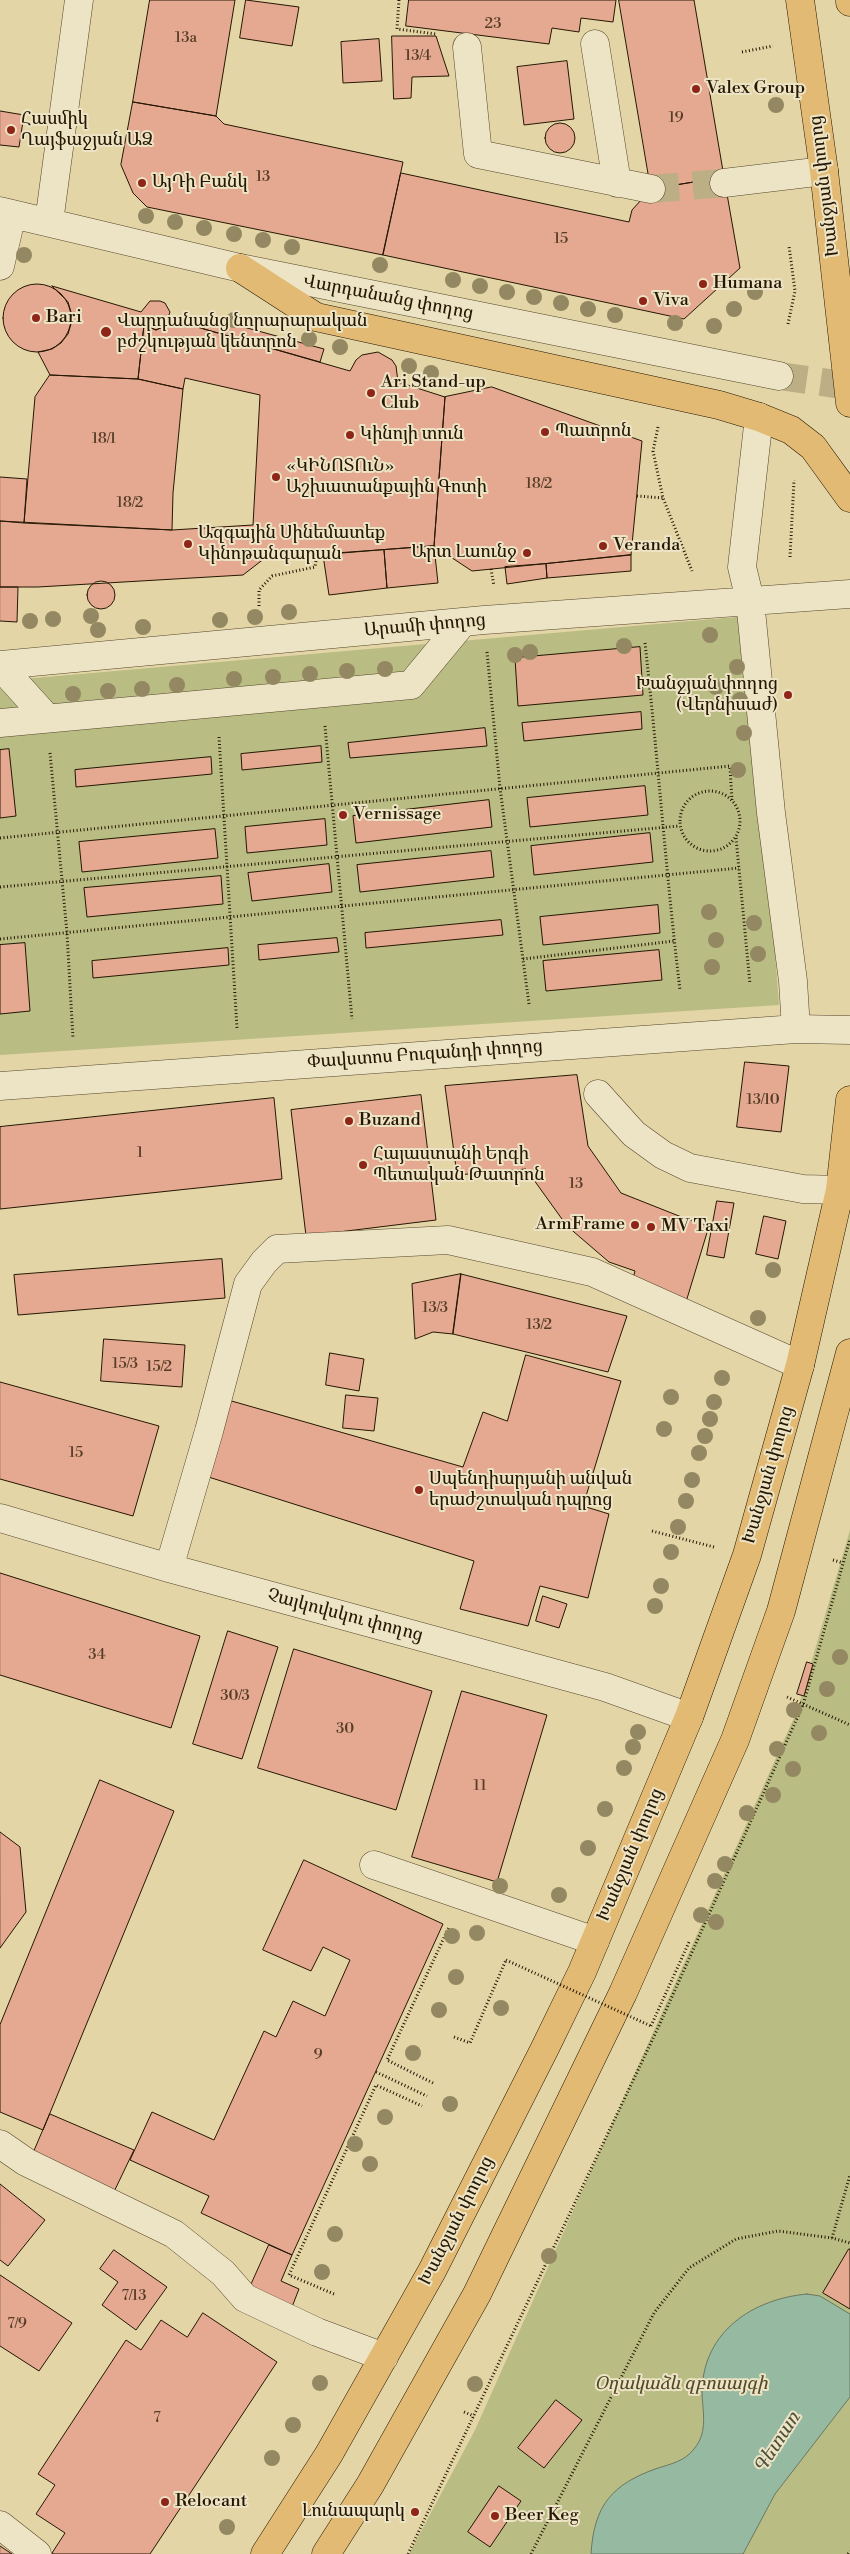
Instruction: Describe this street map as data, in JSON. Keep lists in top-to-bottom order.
{
  "streets": {
    "main road": ["Խանջյան փողոց"],
    "street": [
      "Վարդանանց փողոց",
      "Արամի փողոց",
      "Փավստոս Բուզանդի փողոց",
      "Չայկովսկու փողոց"
    ]
  },
  "crossings": [
    ["Խանջյան փողոց", "Չայկովսկու փողոց"]
  ],
  "water": ["Գետառ"],
  "parks": ["Օղակաձև զբոսայգի"],
  "places": [
    "Valex Group",
    "Հասմիկ Ղայֆաջյան ԱՁ",
    "ԱյԴի Բանկ",
    "Humana",
    "Viva",
    "Bari",
    "Վարդանանց նորարարական բժշկության կենտրոն",
    "Ari Stand-up Club",
    "Պատրոն",
    "Կինոյի տուն",
    "«ԿԻՆՈՏՈւՆ» Աշխատանքային Գոտի",
    "Ազգային Սինեմատեք Կինոթանգարան",
    "Veranda",
    "Արտ Լաունջ",
    "Խանջյան փողոց (Վերնիսաժ)",
    "Vernissage",
    "Buzand",
    "Հայաստանի Երգի Պետական Թատրոն",
    "ArmFrame",
    "MV Taxi",
    "Սպենդիարյանի անվան երաժշտական դպրոց",
    "Relocant",
    "Լունապարկ",
    "Beer Keg"
  ],
  "house_numbers": [
    "23",
    "13a",
    "13/4",
    "19",
    "13",
    "15",
    "18/1",
    "18/2",
    "18/2",
    "13/10",
    "1",
    "13",
    "13/3",
    "13/2",
    "15/3",
    "15/2",
    "15",
    "34",
    "30/3",
    "30",
    "11",
    "9",
    "7/13",
    "7/9",
    "7"
  ]
}
